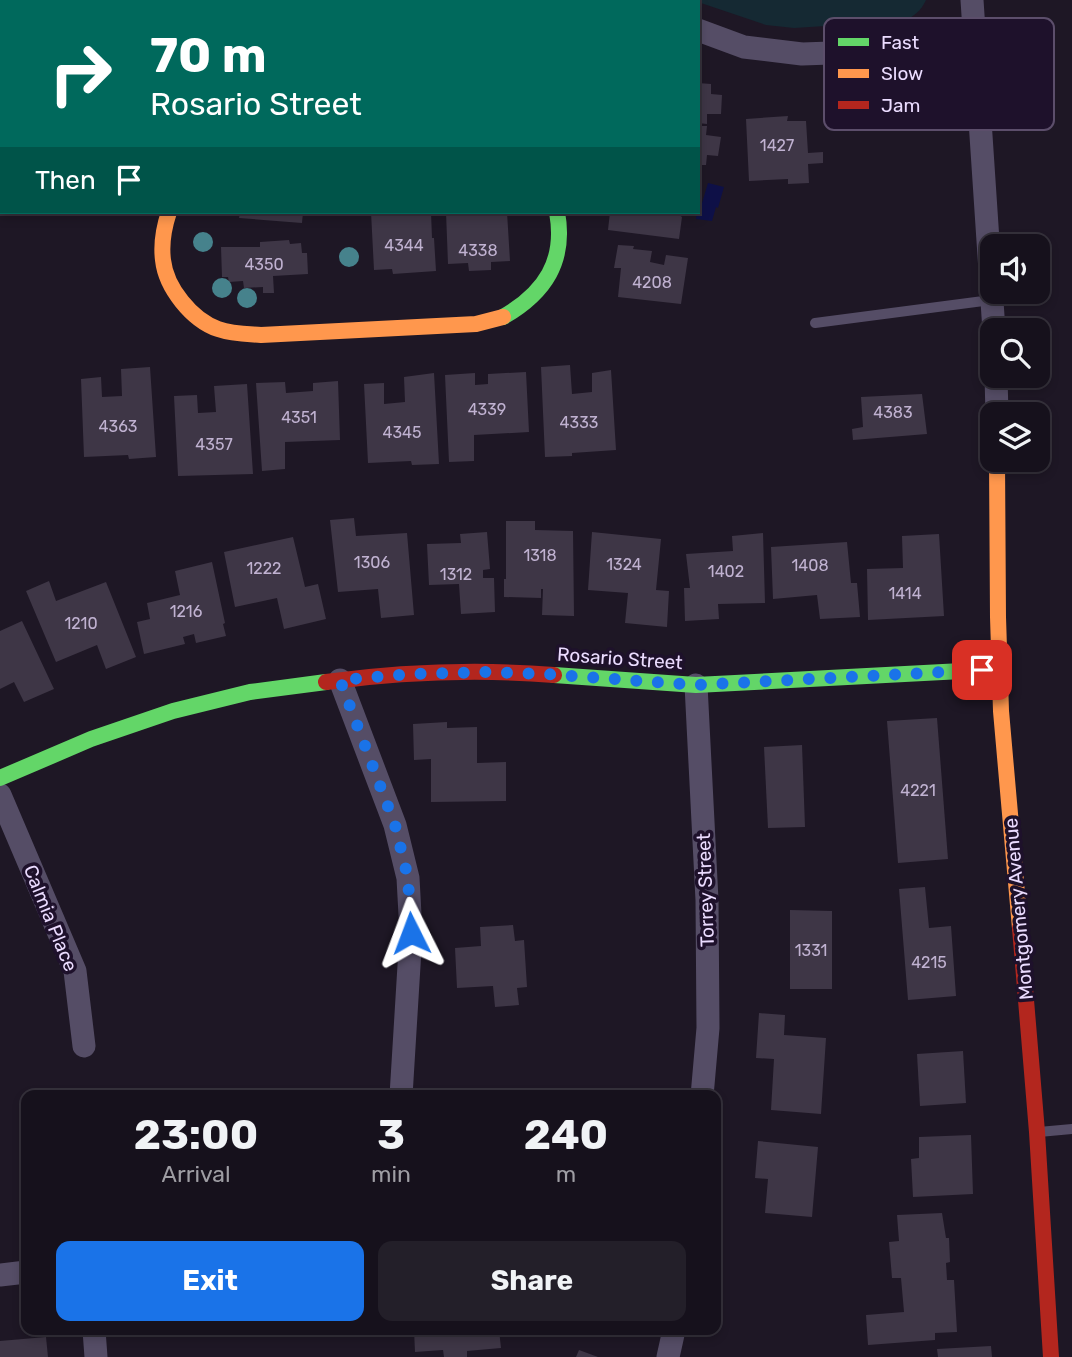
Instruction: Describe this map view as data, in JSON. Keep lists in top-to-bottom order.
{
  "streets": {
    "street": [
      "Rosario Street",
      "Torrey Street",
      "Montgomery Avenue",
      "Calmia Place"
    ]
  },
  "crossings": [
    ["Rosario Street", "Torrey Street"],
    ["Rosario Street", "Montgomery Avenue"]
  ],
  "house_numbers": [
    "1427",
    "4344",
    "4338",
    "4350",
    "4208",
    "4339",
    "4383",
    "4351",
    "4333",
    "4363",
    "4345",
    "4357",
    "1318",
    "1306",
    "1324",
    "1408",
    "1222",
    "1402",
    "1312",
    "1414",
    "1216",
    "1210",
    "4221",
    "1331",
    "4215"
  ],
  "legend": ["Fast", "Slow", "Jam"],
  "page": {
    "turn": ["70 m", "Rosario Street"],
    "then": "Then",
    "eta": [
      "23:00",
      "Arrival",
      "3",
      "min",
      "240",
      "m"
    ],
    "buttons": ["Exit", "Share"]
  }
}
